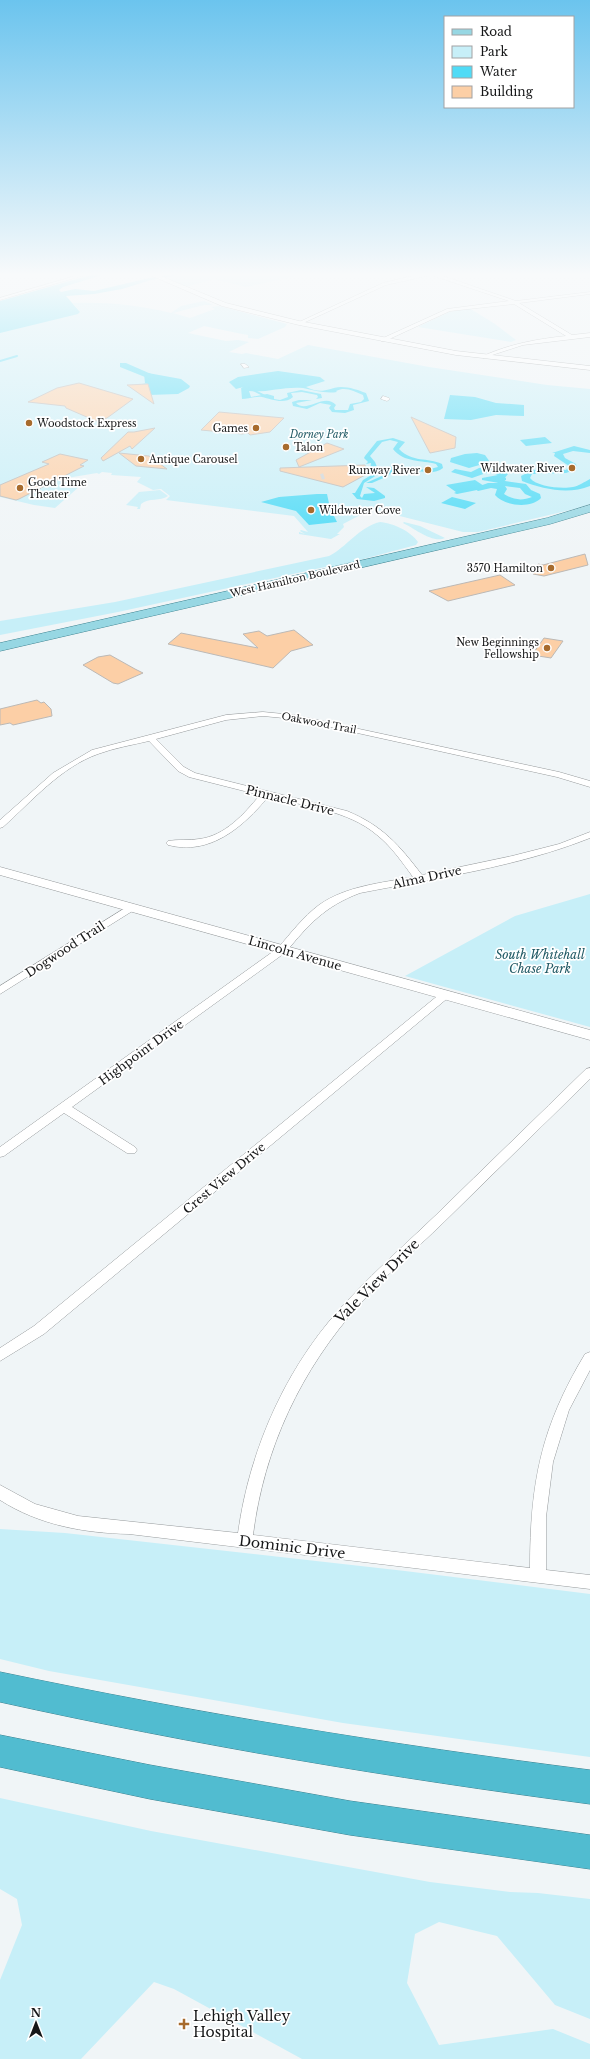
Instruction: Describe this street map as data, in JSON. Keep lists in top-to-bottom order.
{
  "streets": {
    "main road": ["West Hamilton Boulevard"],
    "street": [
      "Oakwood Trail",
      "Pinnacle Drive",
      "Alma Drive",
      "Dogwood Trail",
      "Lincoln Avenue",
      "Highpoint Drive",
      "Crest View Drive",
      "Vale View Drive",
      "Dominic Drive"
    ]
  },
  "crossings": [
    ["Oakwood Trail", "Pinnacle Drive"],
    ["Pinnacle Drive", "Alma Drive"],
    ["Alma Drive", "Lincoln Avenue"],
    ["Alma Drive", "Highpoint Drive"],
    ["Dogwood Trail", "Lincoln Avenue"],
    ["Lincoln Avenue", "Highpoint Drive"],
    ["Lincoln Avenue", "Crest View Drive"],
    ["Vale View Drive", "Dominic Drive"]
  ],
  "parks": ["Dorney Park", "South Whitehall Chase Park"],
  "places": {
    "other": [
      "Woodstock Express",
      "Games",
      "Talon",
      "Antique Carousel",
      "Wildwater River",
      "Runway River",
      "Good Time Theater",
      "Wildwater Cove",
      "3570 Hamilton",
      "New Beginnings Fellowship"
    ],
    "health": ["Lehigh Valley Hospital"]
  },
  "legend": [
    "Road",
    "Park",
    "Water",
    "Building"
  ],
  "north": "top"
}
